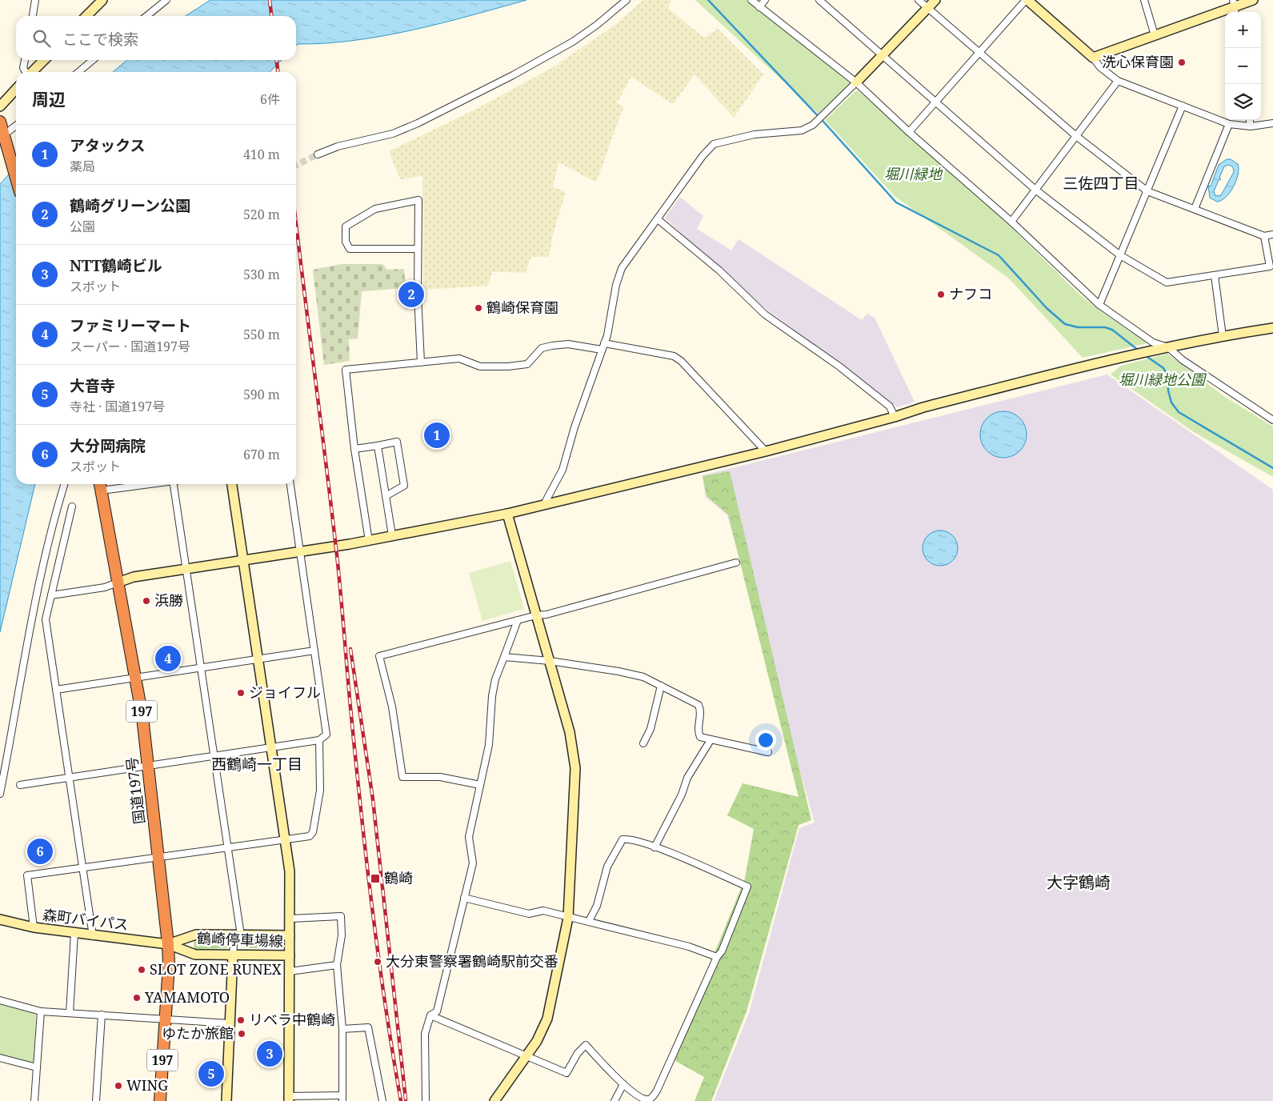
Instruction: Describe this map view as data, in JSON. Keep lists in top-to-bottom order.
{
  "streets": {
    "highway": ["197", "国道197号"],
    "street": ["森町バイパス", "鶴崎停車場線"]
  },
  "crossings": [
    ["国道197号", "森町バイパス"],
    ["国道197号", "鶴崎停車場線"],
    ["森町バイパス", "鶴崎停車場線"]
  ],
  "districts": ["三佐四丁目", "西鶴崎一丁目", "大字鶴崎"],
  "parks": ["堀川緑地", "堀川緑地公園"],
  "places": {
    "other": [
      "洗心保育園",
      "ナフコ",
      "鶴崎保育園",
      "浜勝",
      "ジョイフル",
      "大分東警察署鶴崎駅前交番",
      "SLOT ZONE RUNEX",
      "YAMAMOTO",
      "リベラ中鶴崎",
      "ゆたか旅館",
      "WING"
    ],
    "transit": ["鶴崎"]
  },
  "page": {
    "map_buttons": ["+", "−"],
    "search": "ここで検索",
    "heading": ["周辺", "6件"],
    "list": [
      {
        "mark": "1",
        "name": "アタックス",
        "note": "薬局",
        "value": "410 m"
      },
      {
        "mark": "2",
        "name": "鶴崎グリーン公園",
        "note": "公園",
        "value": "520 m"
      },
      {
        "mark": "3",
        "name": "NTT鶴崎ビル",
        "note": "スポット",
        "value": "530 m"
      },
      {
        "mark": "4",
        "name": "ファミリーマート",
        "note": "スーパー · 国道197号",
        "value": "550 m"
      },
      {
        "mark": "5",
        "name": "大音寺",
        "note": "寺社 · 国道197号",
        "value": "590 m"
      },
      {
        "mark": "6",
        "name": "大分岡病院",
        "note": "スポット",
        "value": "670 m"
      }
    ],
    "pins": [
      "2",
      "1",
      "4",
      "6",
      "3",
      "5"
    ]
  }
}
